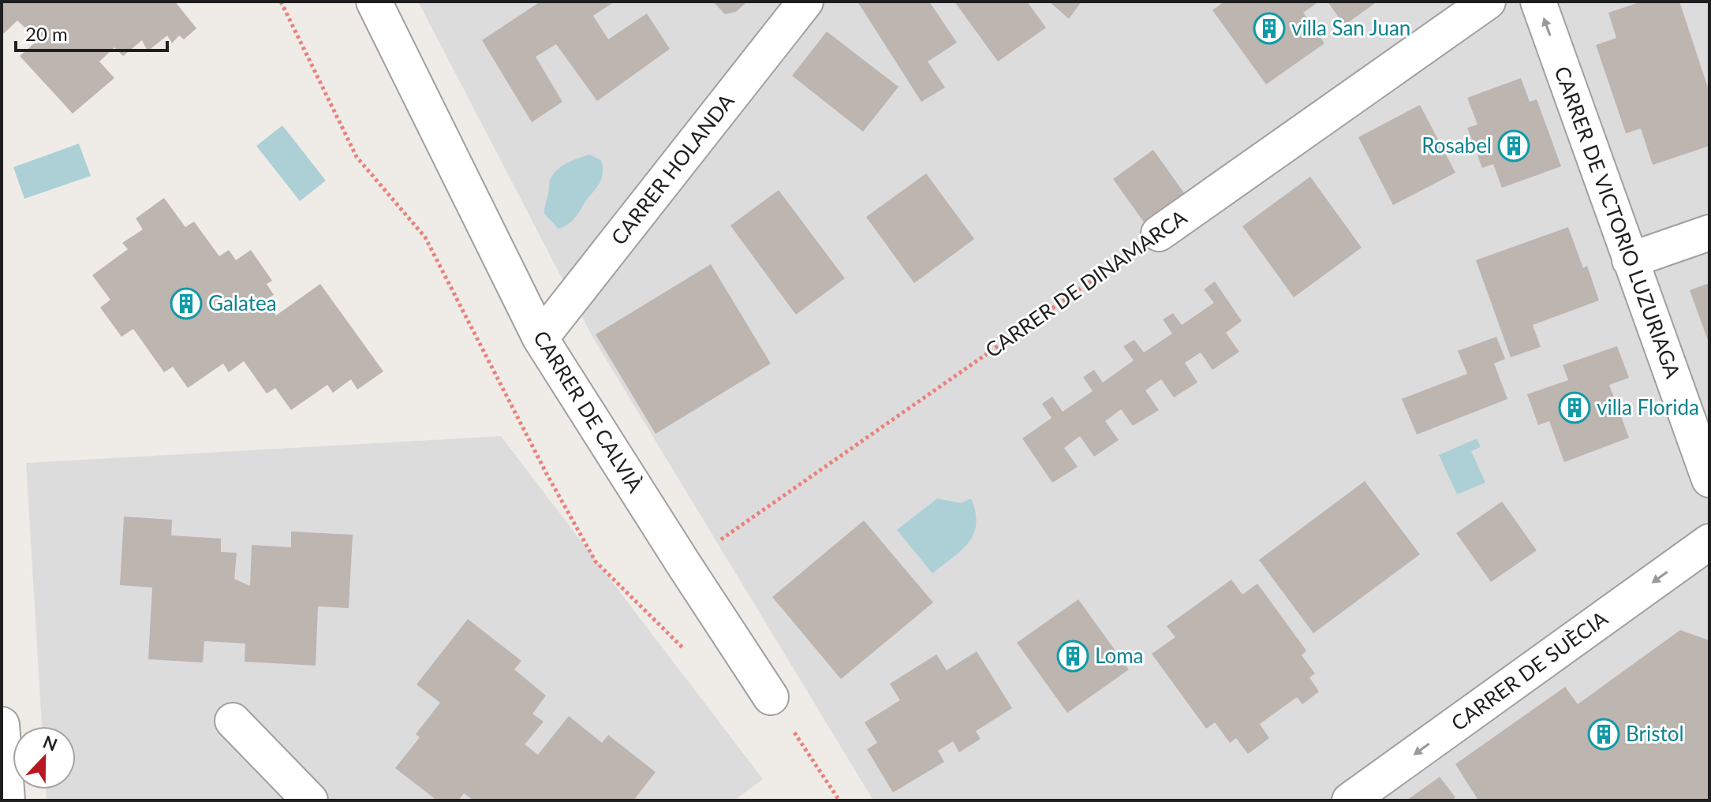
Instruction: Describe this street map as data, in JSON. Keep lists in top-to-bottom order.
{
  "streets": {
    "street": [
      "CARRER HOLANDA",
      "CARRER DE VICTORIO LUZURIAGA",
      "CARRER DE DINAMARCA",
      "CARRER DE CALVIÀ",
      "CARRER DE SUÈCIA"
    ]
  },
  "crossings": [
    ["CARRER HOLANDA", "CARRER DE CALVIÀ"],
    ["CARRER DE DINAMARCA", "CARRER DE CALVIÀ"]
  ],
  "one_way": ["CARRER DE VICTORIO LUZURIAGA", "CARRER DE SUÈCIA"],
  "places": {
    "building": [
      "villa San Juan",
      "Rosabel",
      "Galatea",
      "villa Florida",
      "Loma",
      "Bristol"
    ]
  },
  "scale_bar": "20 m",
  "north": "top"
}
